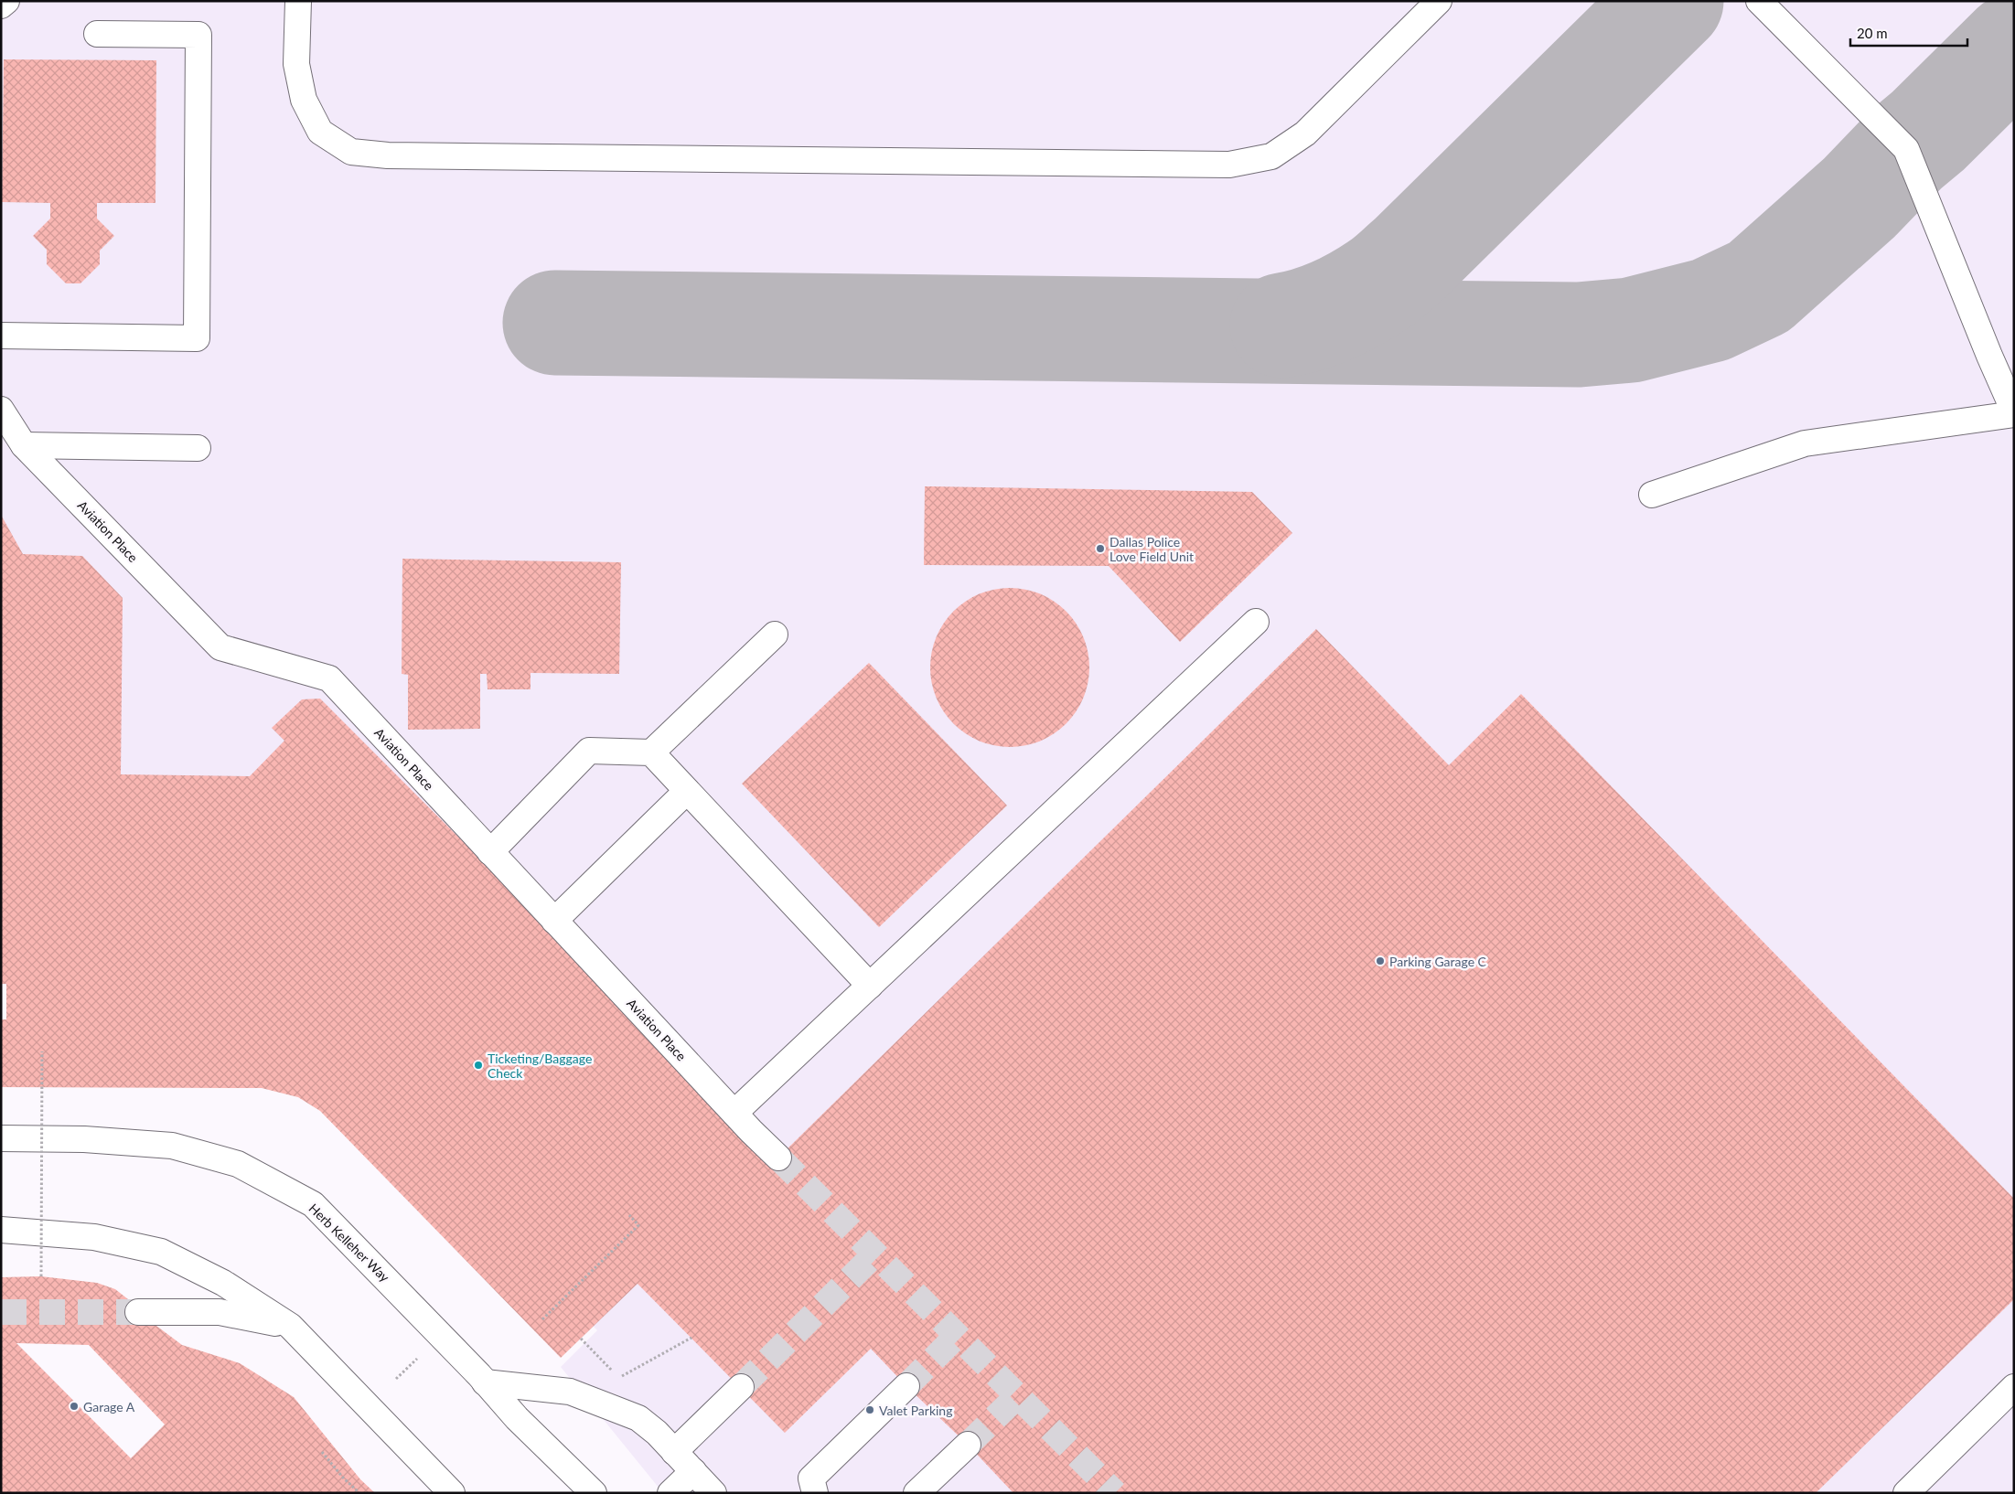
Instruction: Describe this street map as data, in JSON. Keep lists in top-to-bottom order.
{
  "streets": {
    "main road": ["Aviation Place", "Herb Kelleher Way"]
  },
  "places": [
    "Dallas Police Love Field Unit",
    "Parking Garage C",
    "Ticketing/Baggage Check",
    "Garage A",
    "Valet Parking"
  ],
  "scale_bar": "20 m"
}
